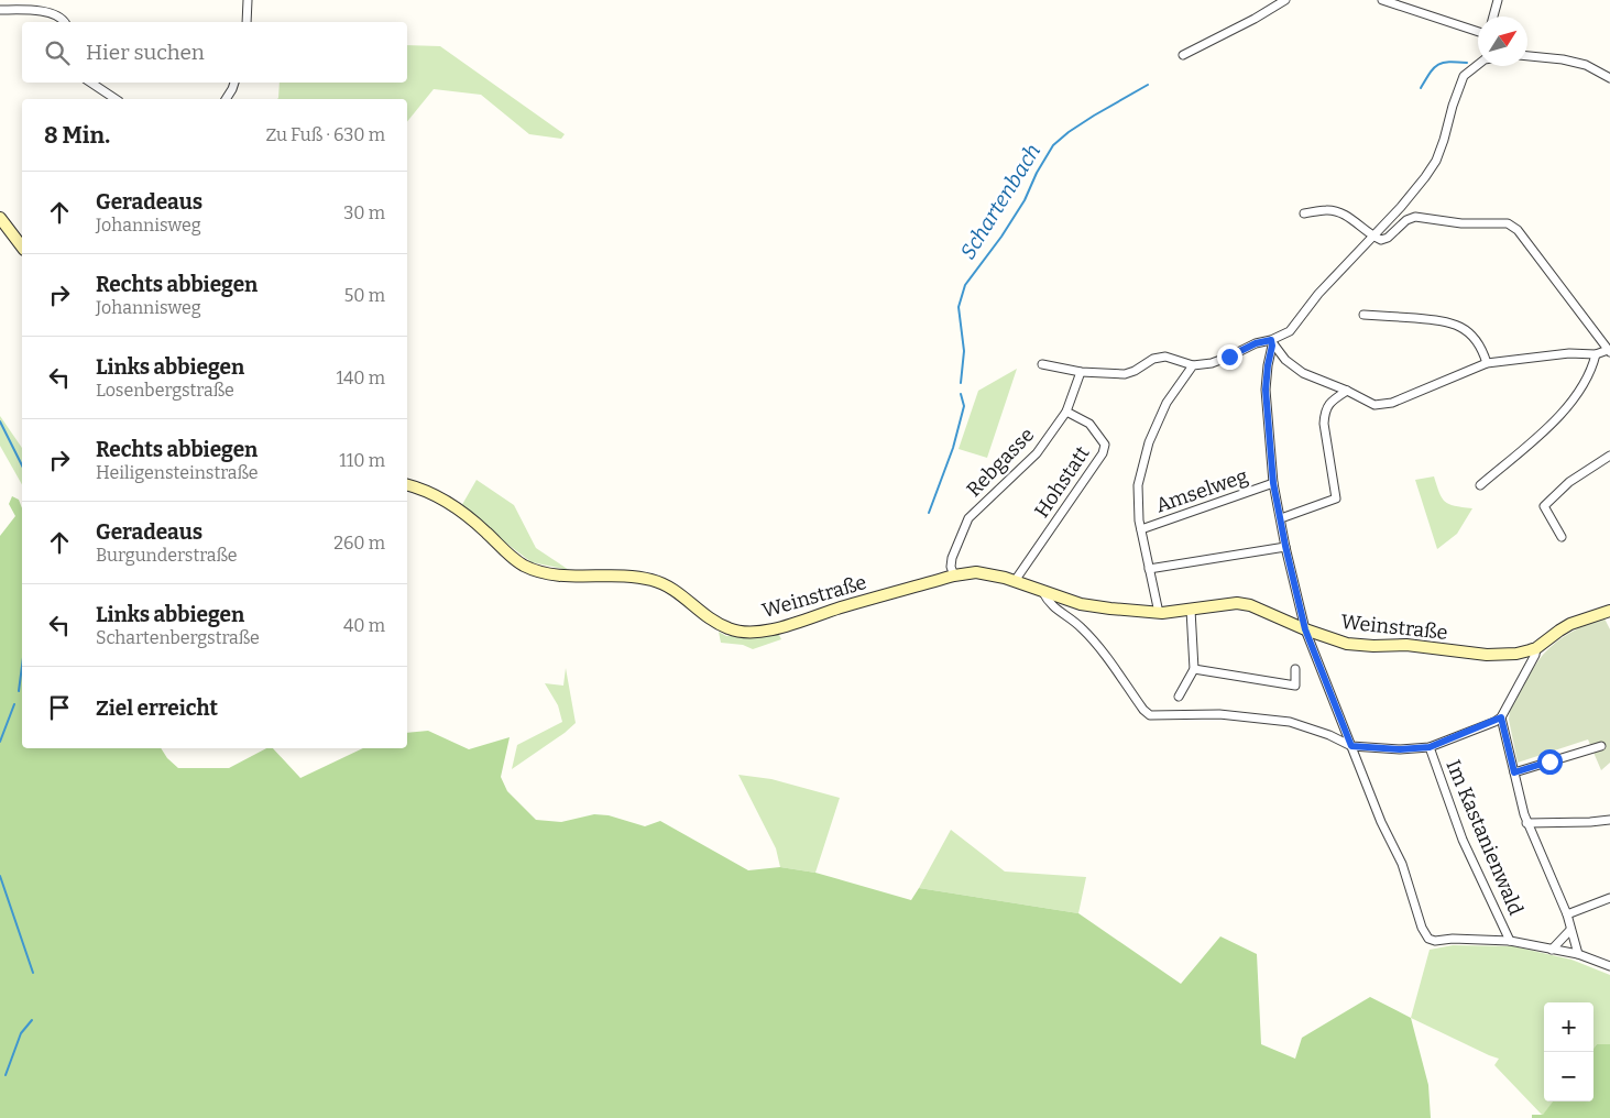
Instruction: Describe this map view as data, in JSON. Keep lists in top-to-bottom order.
{
  "streets": {
    "main road": ["Weinstraße"],
    "street": [
      "Rebgasse",
      "Hohstatt",
      "Amselweg",
      "Im Kastanienwald"
    ]
  },
  "crossings": [
    ["Rebgasse", "Hohstatt"],
    ["Rebgasse", "Weinstraße"],
    ["Hohstatt", "Weinstraße"]
  ],
  "water": ["Schartenbach"],
  "north": "top right",
  "page": {
    "search": "Hier suchen",
    "heading": ["8 Min.", "Zu Fuß · 630 m"],
    "list": [
      ["Geradeaus", "Johannisweg", "30 m"],
      ["Rechts abbiegen", "Johannisweg", "50 m"],
      ["Links abbiegen", "Losenbergstraße", "140 m"],
      ["Rechts abbiegen", "Heiligensteinstraße", "110 m"],
      ["Geradeaus", "Burgunderstraße", "260 m"],
      ["Links abbiegen", "Schartenbergstraße", "40 m"],
      "Ziel erreicht"
    ],
    "map_buttons": ["+", "−"]
  }
}
